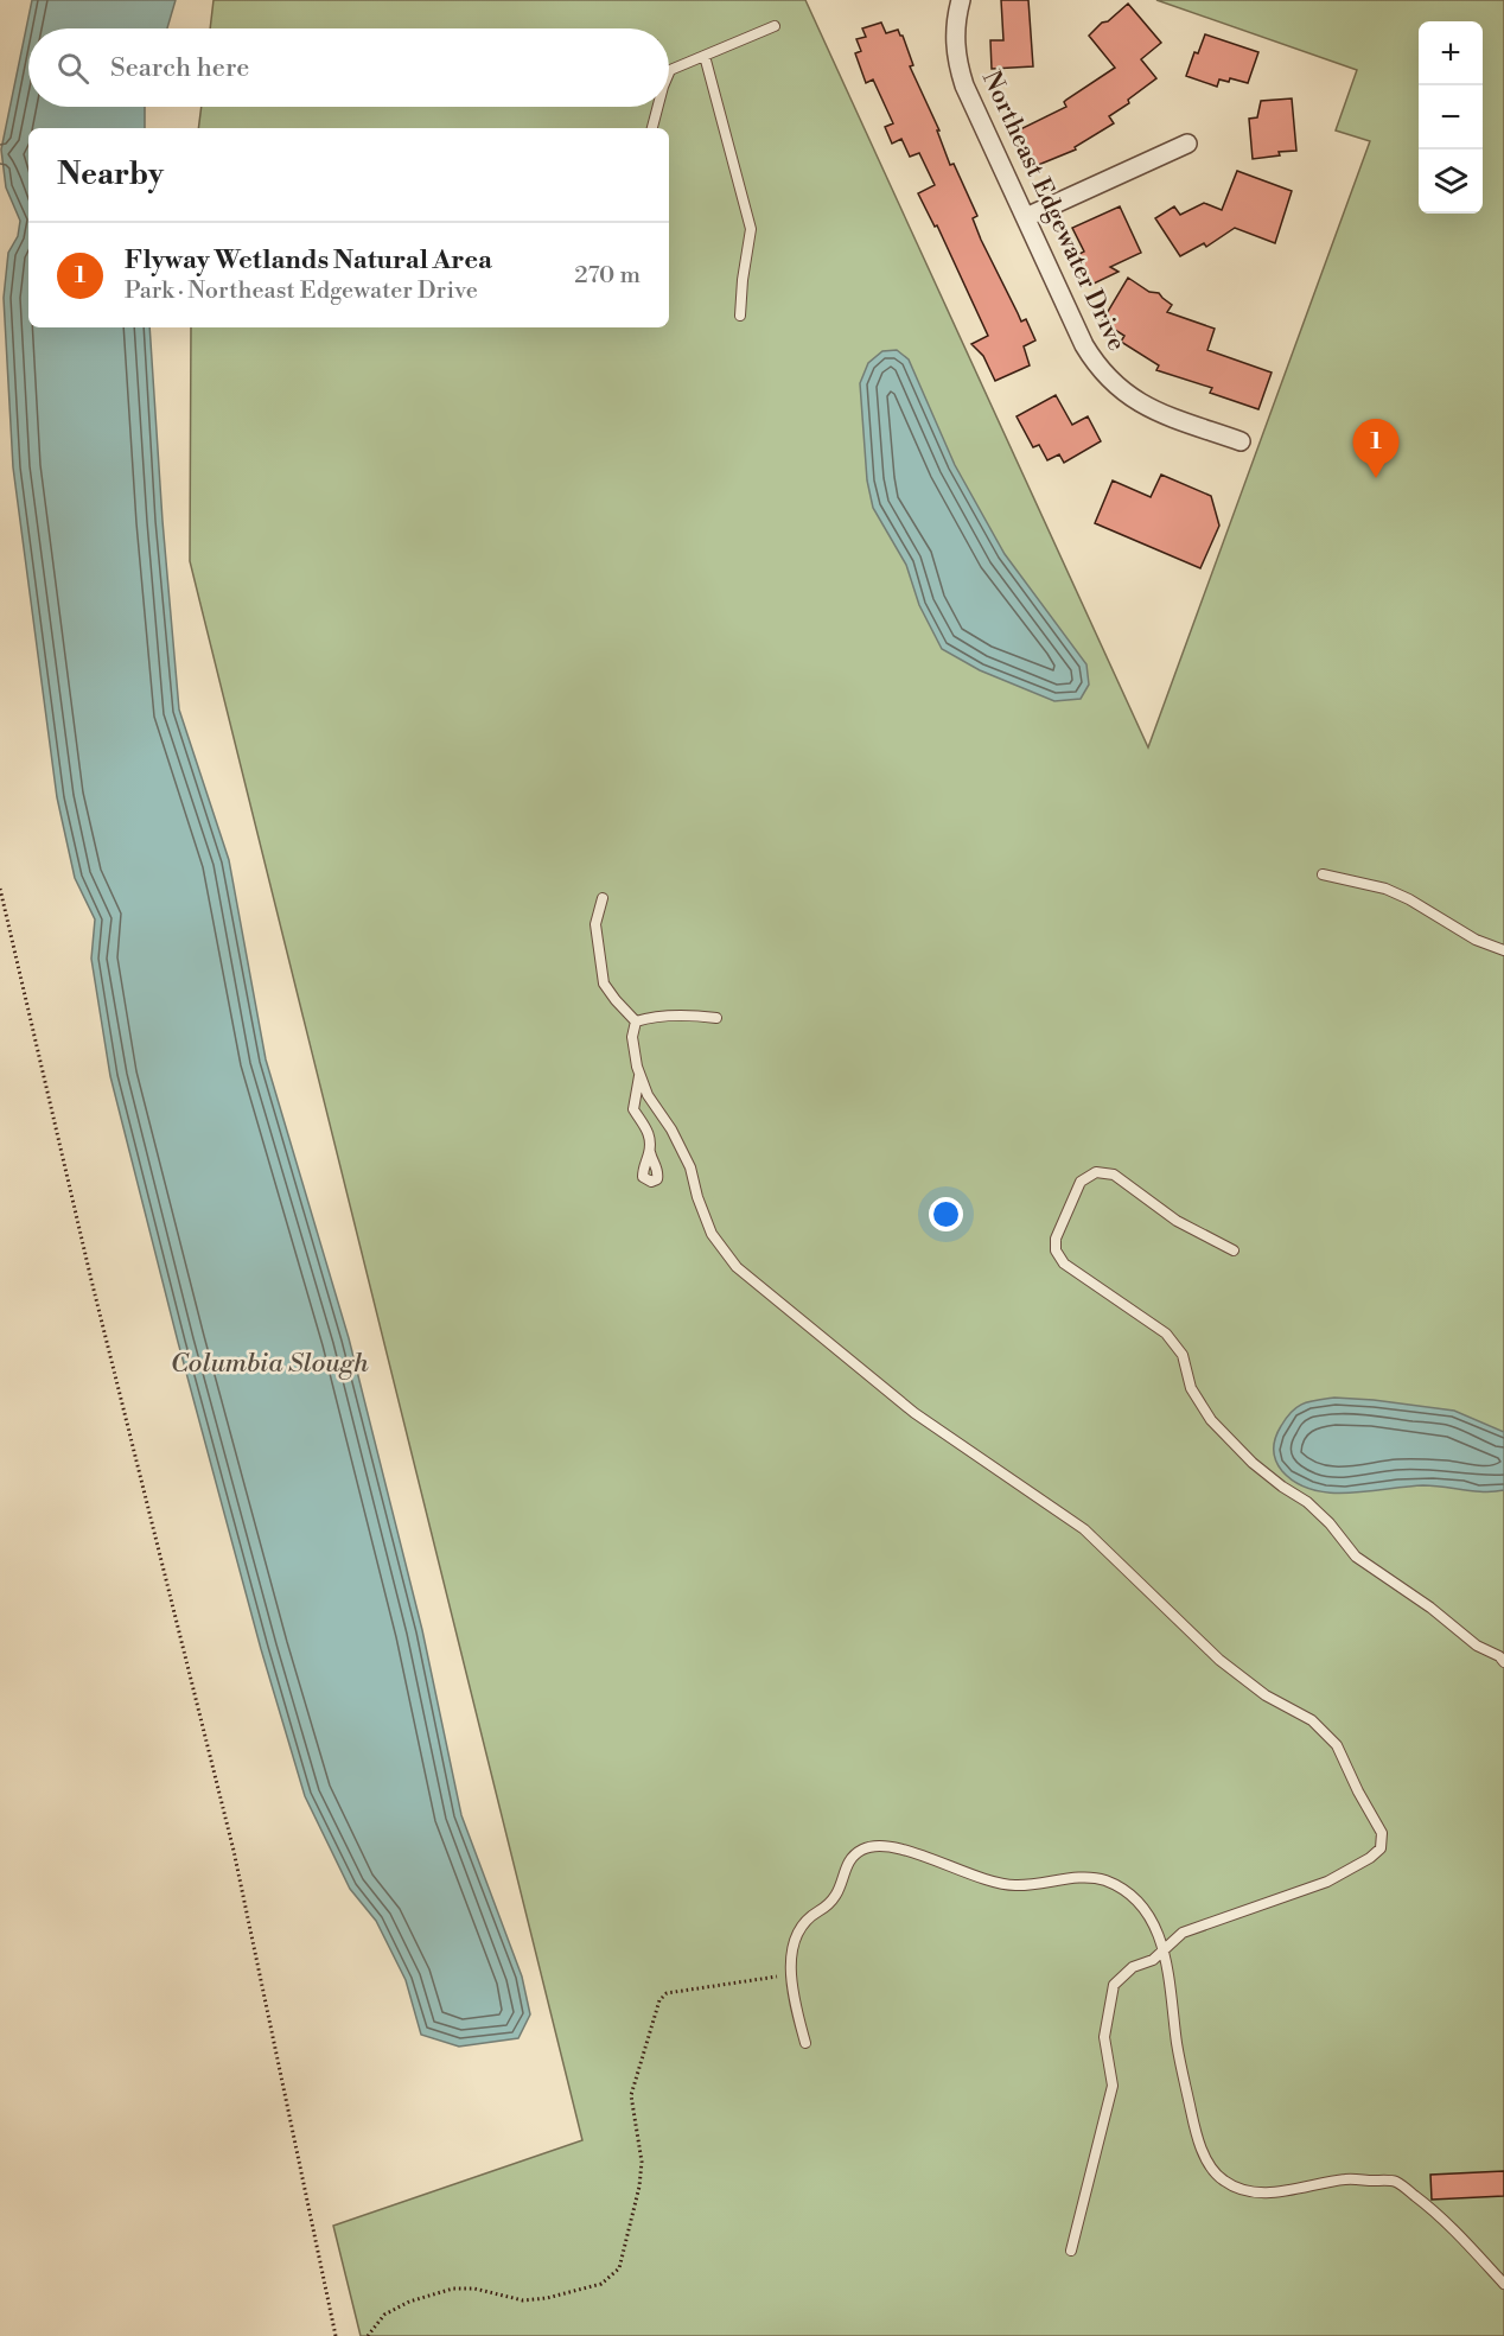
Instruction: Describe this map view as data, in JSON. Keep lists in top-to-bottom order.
{
  "streets": {
    "street": ["Northeast Edgewater Drive"]
  },
  "water": ["Columbia Slough"],
  "page": {
    "map_buttons": ["+", "−"],
    "search": "Search here",
    "heading": "Nearby",
    "list": [
      {
        "mark": "1",
        "name": "Flyway Wetlands Natural Area",
        "note": "Park · Northeast Edgewater Drive",
        "value": "270 m"
      }
    ],
    "pins": "1"
  }
}
